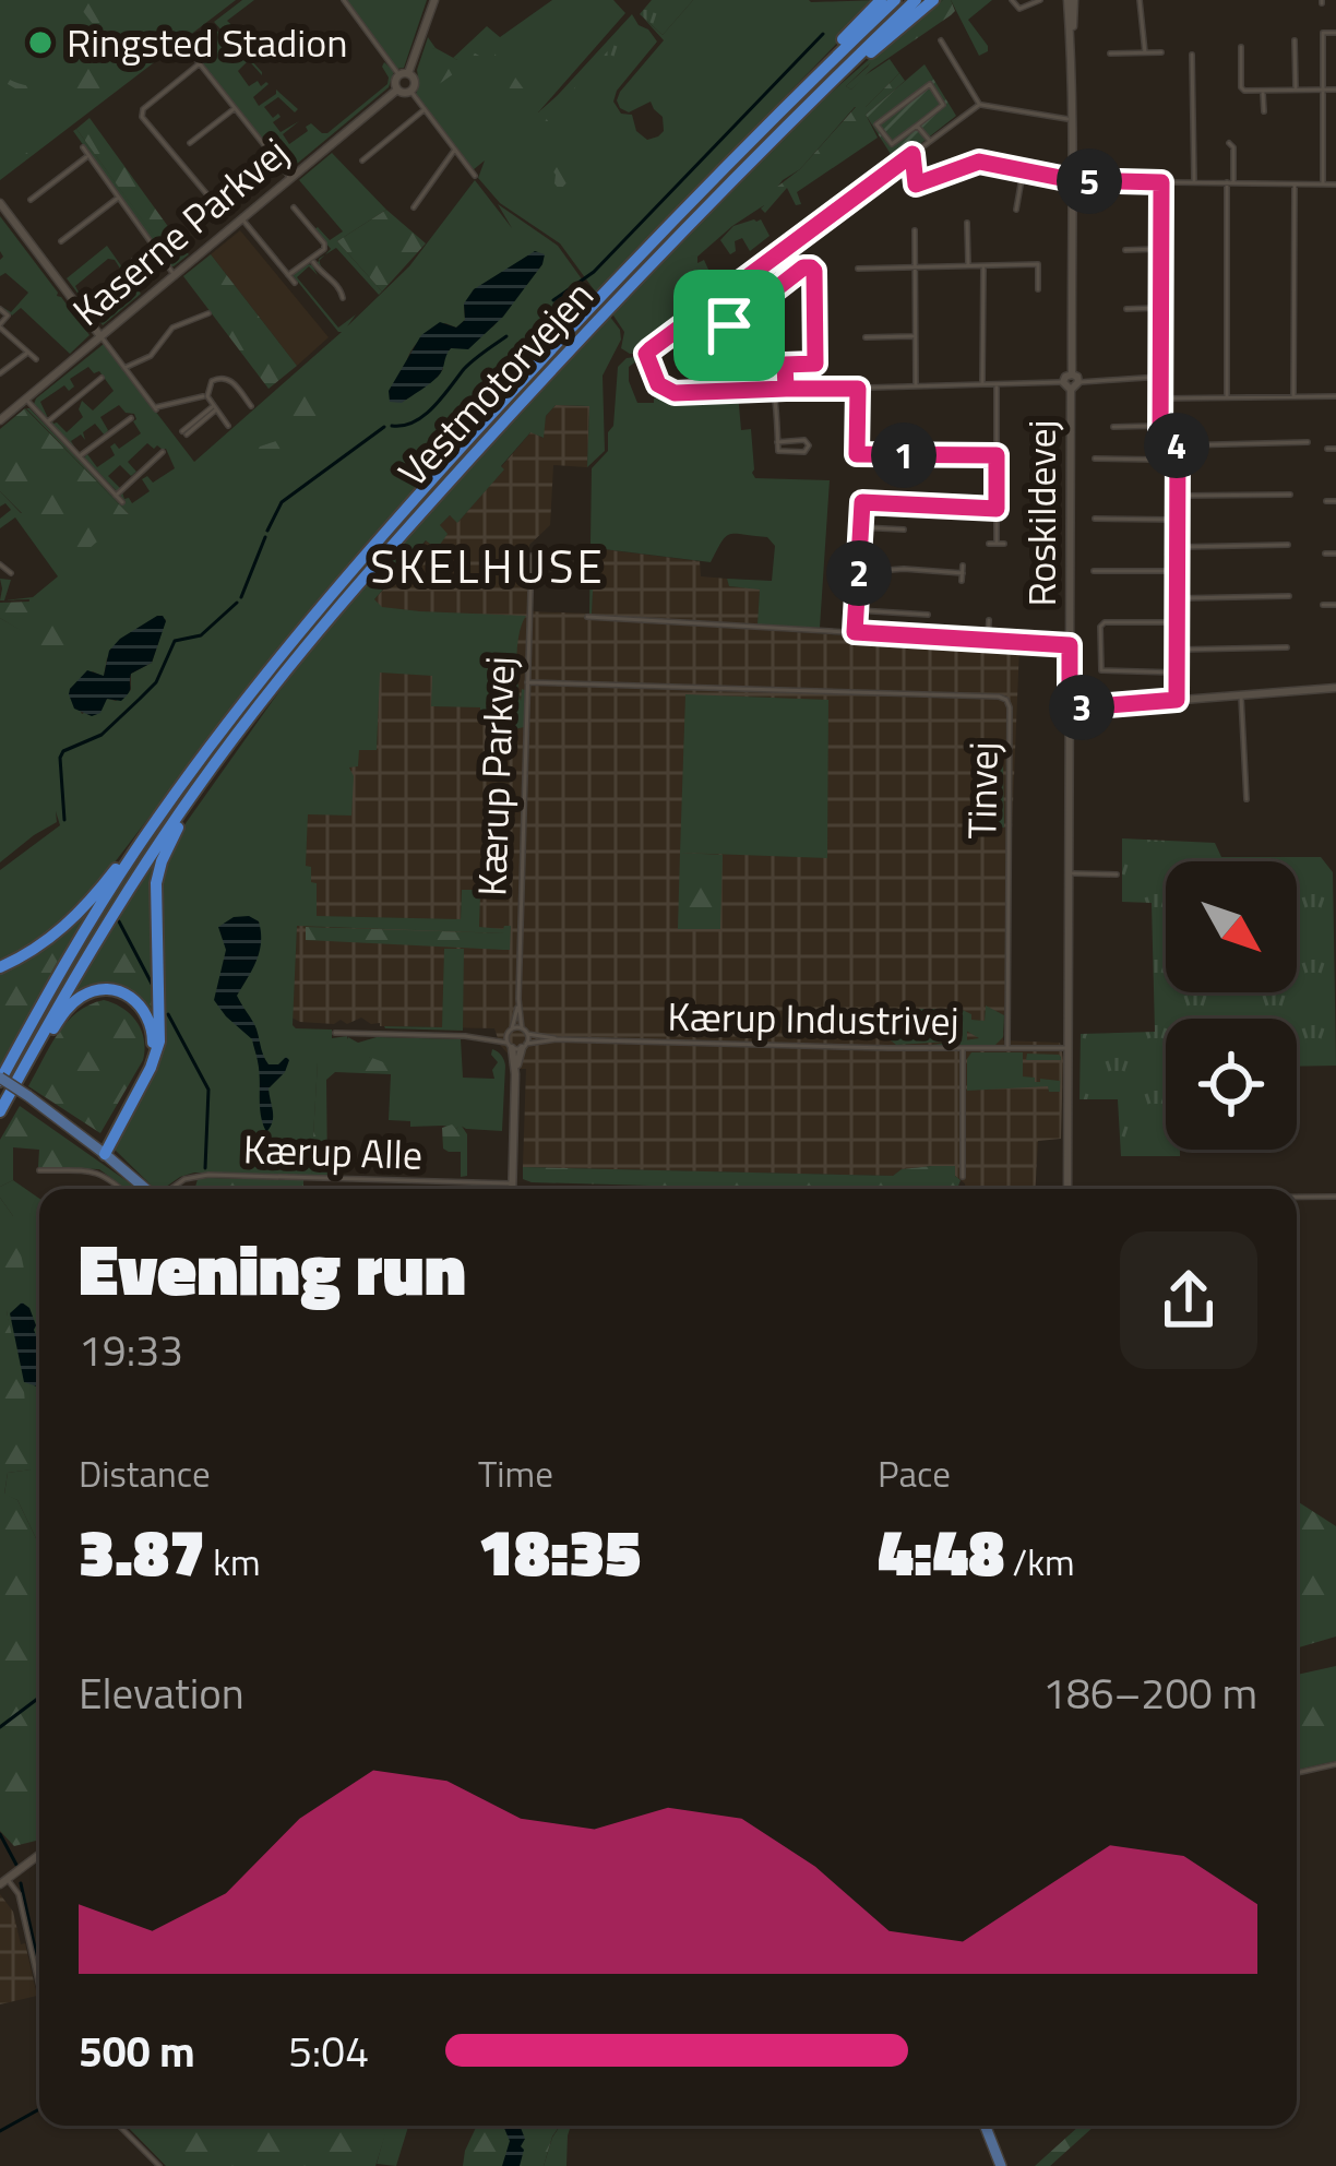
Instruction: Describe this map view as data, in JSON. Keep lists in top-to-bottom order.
{
  "streets": {
    "highway": ["Vestmotorvejen"],
    "street": [
      "Kaserne Parkvej",
      "Roskildevej",
      "Kærup Parkvej",
      "Tinvej",
      "Kærup Industrivej",
      "Kærup Alle"
    ]
  },
  "crossings": [
    ["Roskildevej", "Kærup Industrivej"],
    ["Kærup Parkvej", "Tinvej"],
    ["Kærup Parkvej", "Kærup Industrivej"],
    ["Tinvej", "Kærup Industrivej"]
  ],
  "districts": ["SKELHUSE"],
  "places": ["Ringsted Stadion"],
  "north": "bottom right",
  "page": {
    "pins": [
      "5",
      "4",
      "1",
      "2",
      "3"
    ],
    "heading": ["Evening run", "19:33"],
    "stats": [
      ["Distance", "3.87 km"],
      ["Time", "18:35"],
      ["Pace", "4:48 /km"]
    ],
    "chart": ["Elevation", "186–200 m"],
    "list": [
      {
        "name": "500 m",
        "note": "5:04"
      }
    ]
  }
}
